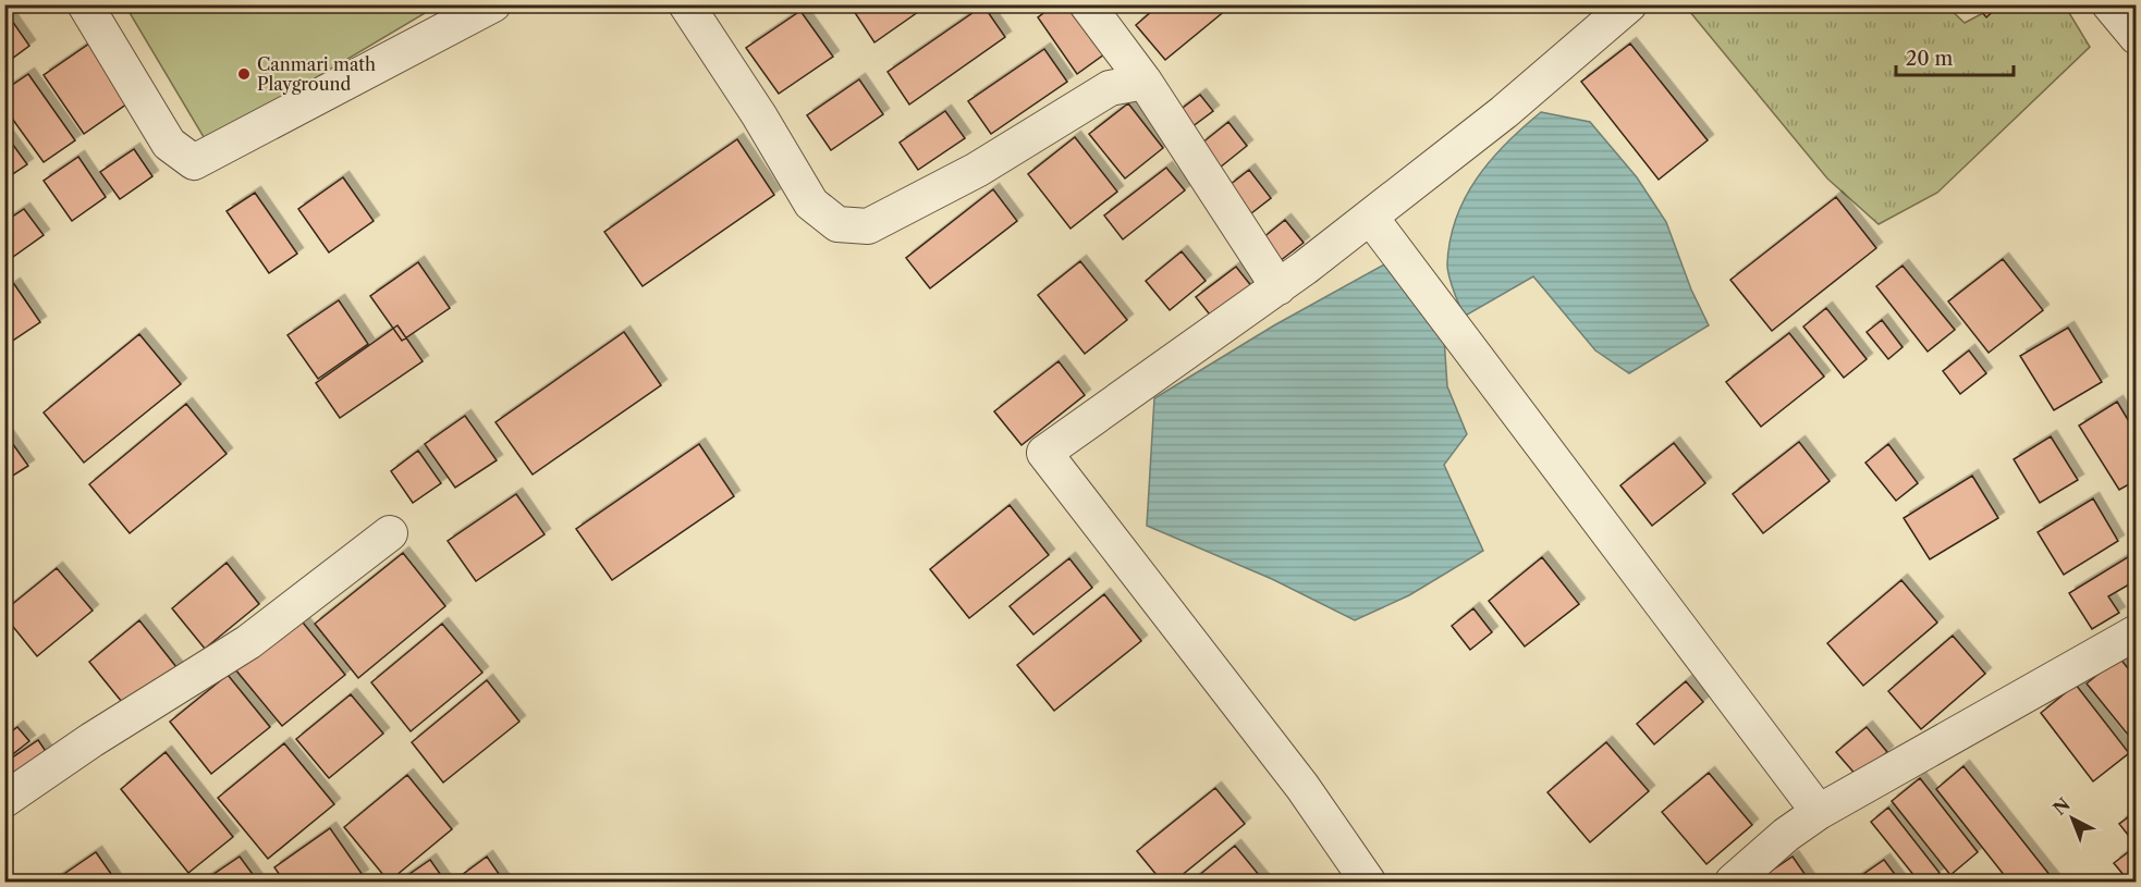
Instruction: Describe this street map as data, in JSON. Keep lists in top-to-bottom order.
{
  "places": ["Canmari math Playground"],
  "scale_bar": "20 m",
  "north": "top left"
}
